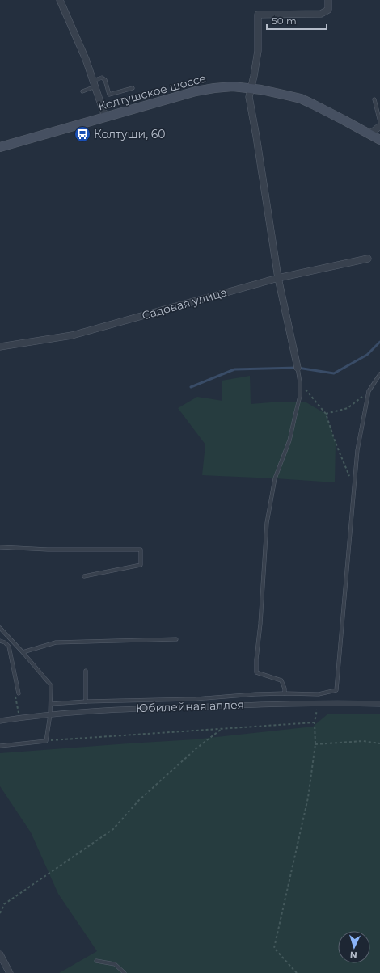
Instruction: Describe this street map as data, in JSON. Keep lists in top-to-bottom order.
{
  "streets": {
    "main road": ["Колтушское шоссе"],
    "street": ["Садовая улица", "Юбилейная аллея"]
  },
  "places": {
    "bus stop": ["Колтуши, 60"]
  },
  "scale_bar": "50 m",
  "north": "bottom"
}
